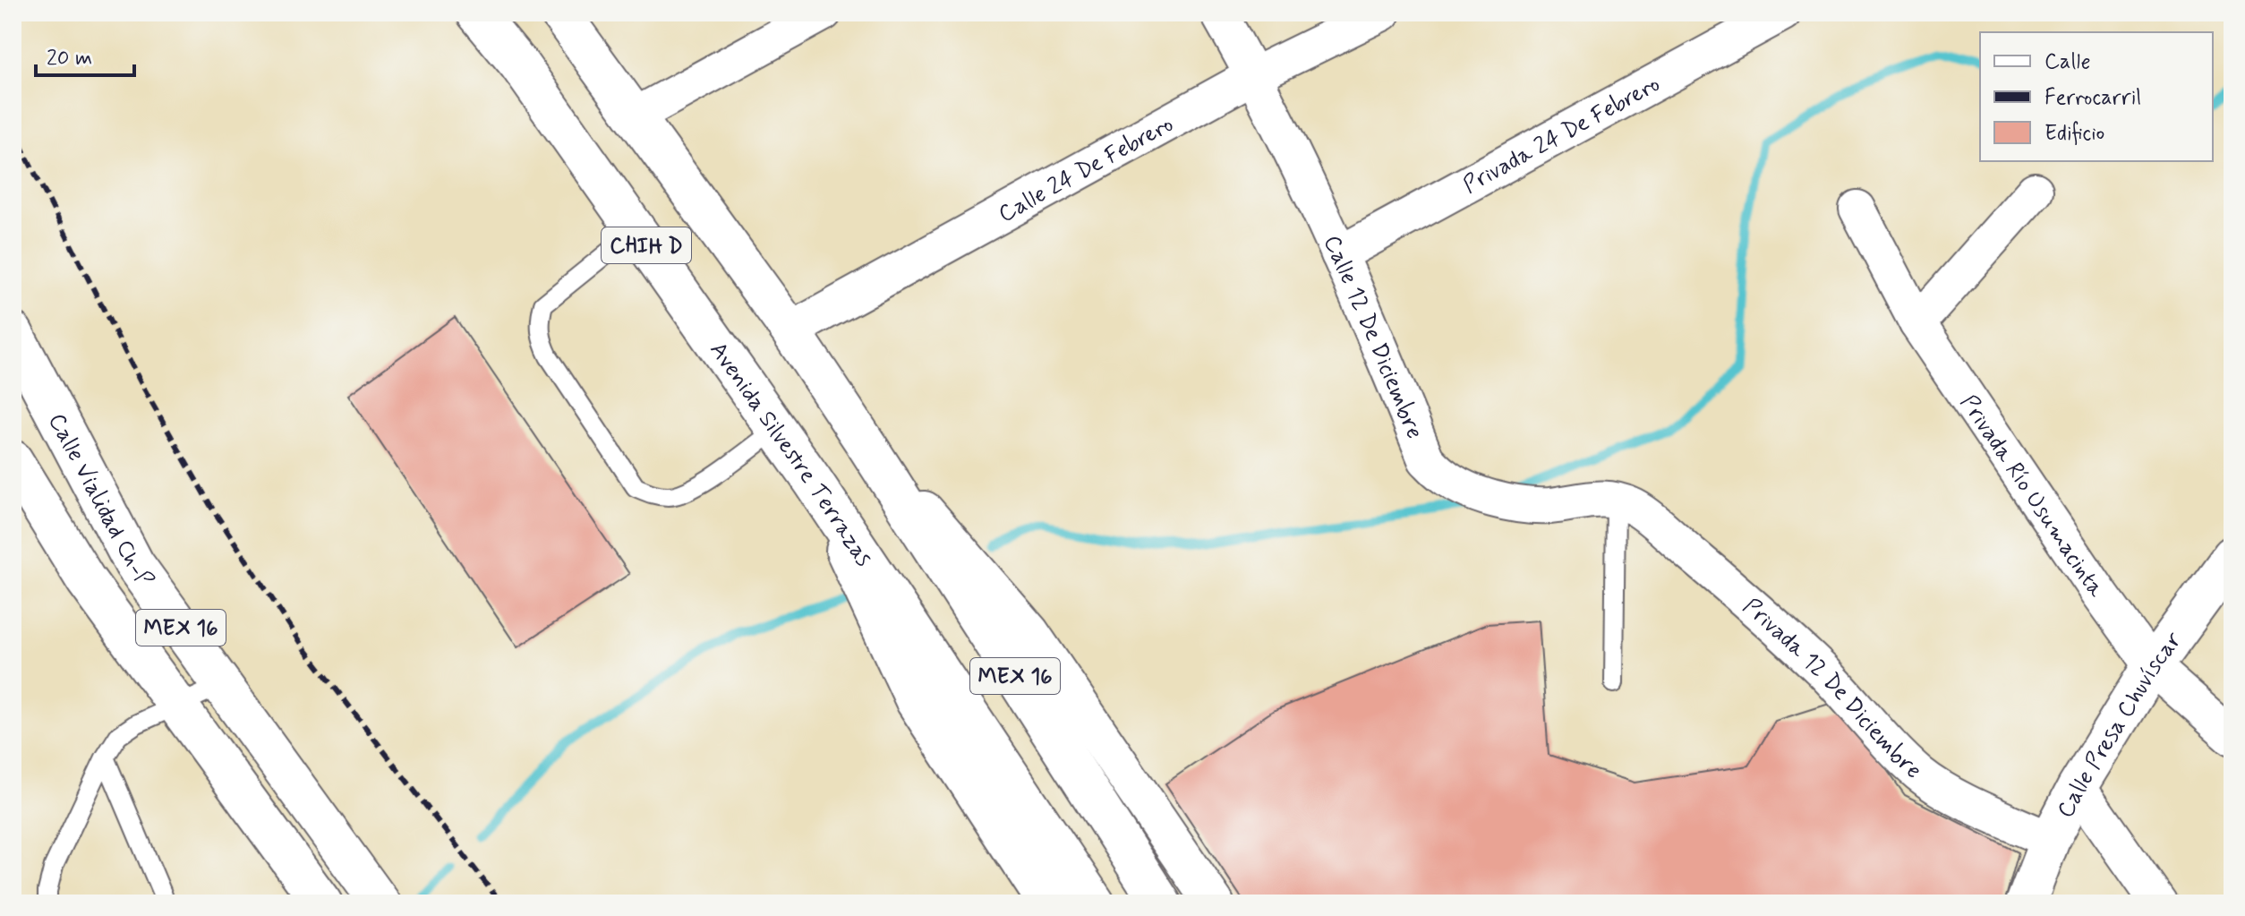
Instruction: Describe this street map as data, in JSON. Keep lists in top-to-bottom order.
{
  "streets": {
    "main road": [
      "CHIH D",
      "Avenida Silvestre Terrazas",
      "Calle Vialidad Ch-P",
      "MEX 16",
      "Calle Presa Chuvíscar"
    ],
    "street": [
      "Privada 24 De Febrero",
      "Calle 24 De Febrero",
      "Calle 12 De Diciembre",
      "Privada Río Usumacinta",
      "Privada 12 De Diciembre"
    ]
  },
  "crossings": [
    ["Privada 24 De Febrero", "Calle 12 De Diciembre"],
    ["Calle 24 De Febrero", "CHIH D"],
    ["Calle 24 De Febrero", "Calle 12 De Diciembre"],
    ["CHIH D", "Avenida Silvestre Terrazas"],
    ["CHIH D", "MEX 16"],
    ["Calle 12 De Diciembre", "Privada 12 De Diciembre"],
    ["Privada Río Usumacinta", "Calle Presa Chuvíscar"],
    ["Privada 12 De Diciembre", "Calle Presa Chuvíscar"]
  ],
  "legend": ["Calle", "Ferrocarril", "Edificio"],
  "scale_bar": "20 m"
}
